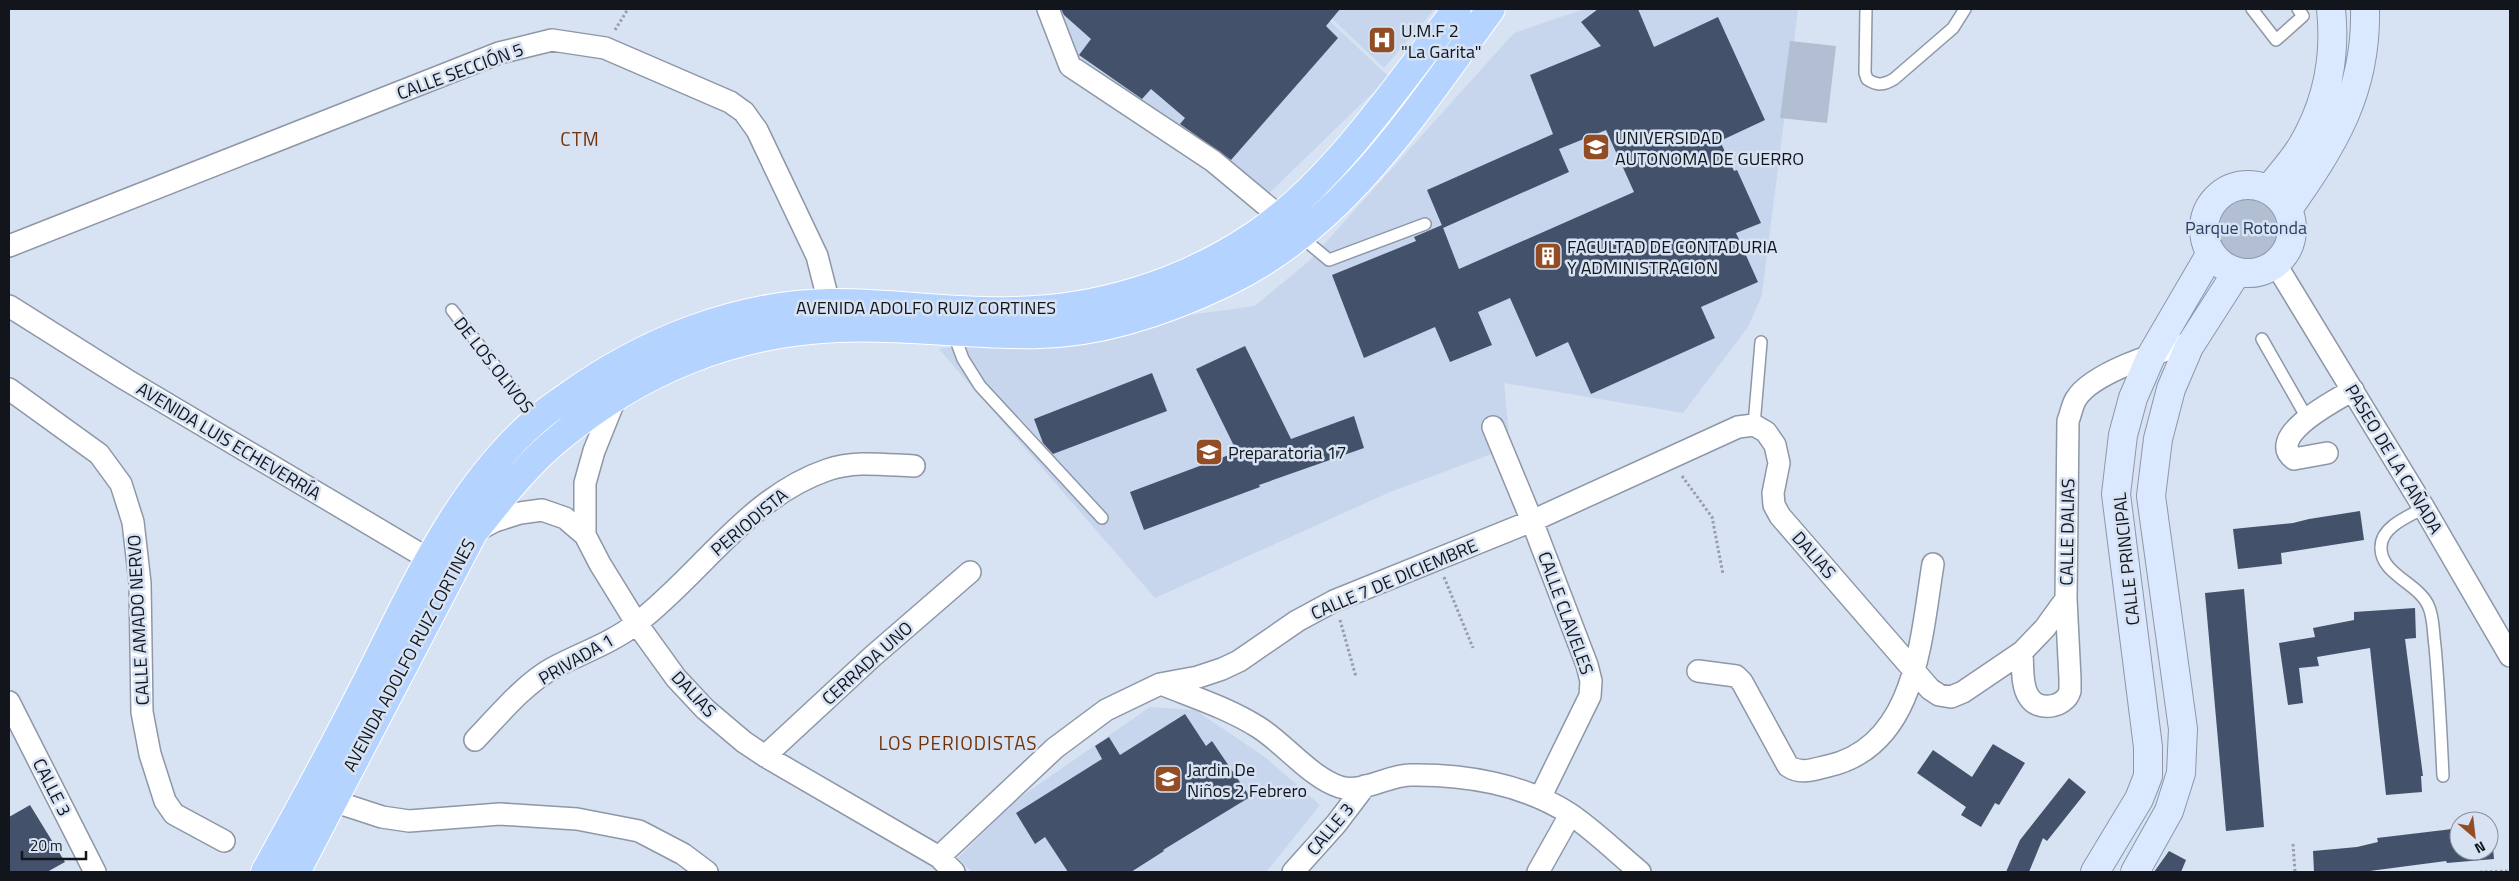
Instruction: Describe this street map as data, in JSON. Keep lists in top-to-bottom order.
{
  "streets": {
    "main road": ["AVENIDA ADOLFO RUIZ CORTINES"],
    "street": [
      "CALLE SECCIÓN 5",
      "AVENIDA LUIS ECHEVERRÍA",
      "PASEO DE LA CAÑADA",
      "PERIODISTA",
      "CALLE DALIAS",
      "DALIAS",
      "CALLE PRINCIPAL",
      "CALLE 7 DE DICIEMBRE",
      "CALLE CLAVELES",
      "CALLE AMADO NERVO",
      "PRIVADA 1",
      "CERRADA UNO",
      "CALLE 3"
    ],
    "lane": ["DE LOS OLIVOS"]
  },
  "crossings": [
    ["CALLE SECCIÓN 5", "AVENIDA ADOLFO RUIZ CORTINES"],
    ["AVENIDA ADOLFO RUIZ CORTINES", "DE LOS OLIVOS"],
    ["AVENIDA ADOLFO RUIZ CORTINES", "AVENIDA LUIS ECHEVERRÍA"],
    ["AVENIDA ADOLFO RUIZ CORTINES", "DALIAS"],
    ["PASEO DE LA CAÑADA", "CALLE PRINCIPAL"],
    ["PERIODISTA", "DALIAS"],
    ["PERIODISTA", "PRIVADA 1"],
    ["CALLE DALIAS", "DALIAS"],
    ["CALLE DALIAS", "CALLE PRINCIPAL"],
    ["DALIAS", "CALLE 7 DE DICIEMBRE"],
    ["DALIAS", "PRIVADA 1"],
    ["DALIAS", "CERRADA UNO"],
    ["CALLE 7 DE DICIEMBRE", "CALLE CLAVELES"]
  ],
  "districts": ["CTM", "LOS PERIODISTAS"],
  "parks": ["Parque Rotonda"],
  "places": {
    "hospital": ["U.M.F 2 \"La Garita\""],
    "school or university": ["UNIVERSIDAD AUTONOMA DE GUERRO", "Preparatoria 17", "Jardin De Niños 2 Febrero"],
    "building": ["FACULTAD DE CONTADURIA Y ADMINISTRACION"]
  },
  "scale_bar": "20 m",
  "north": "bottom right"
}
